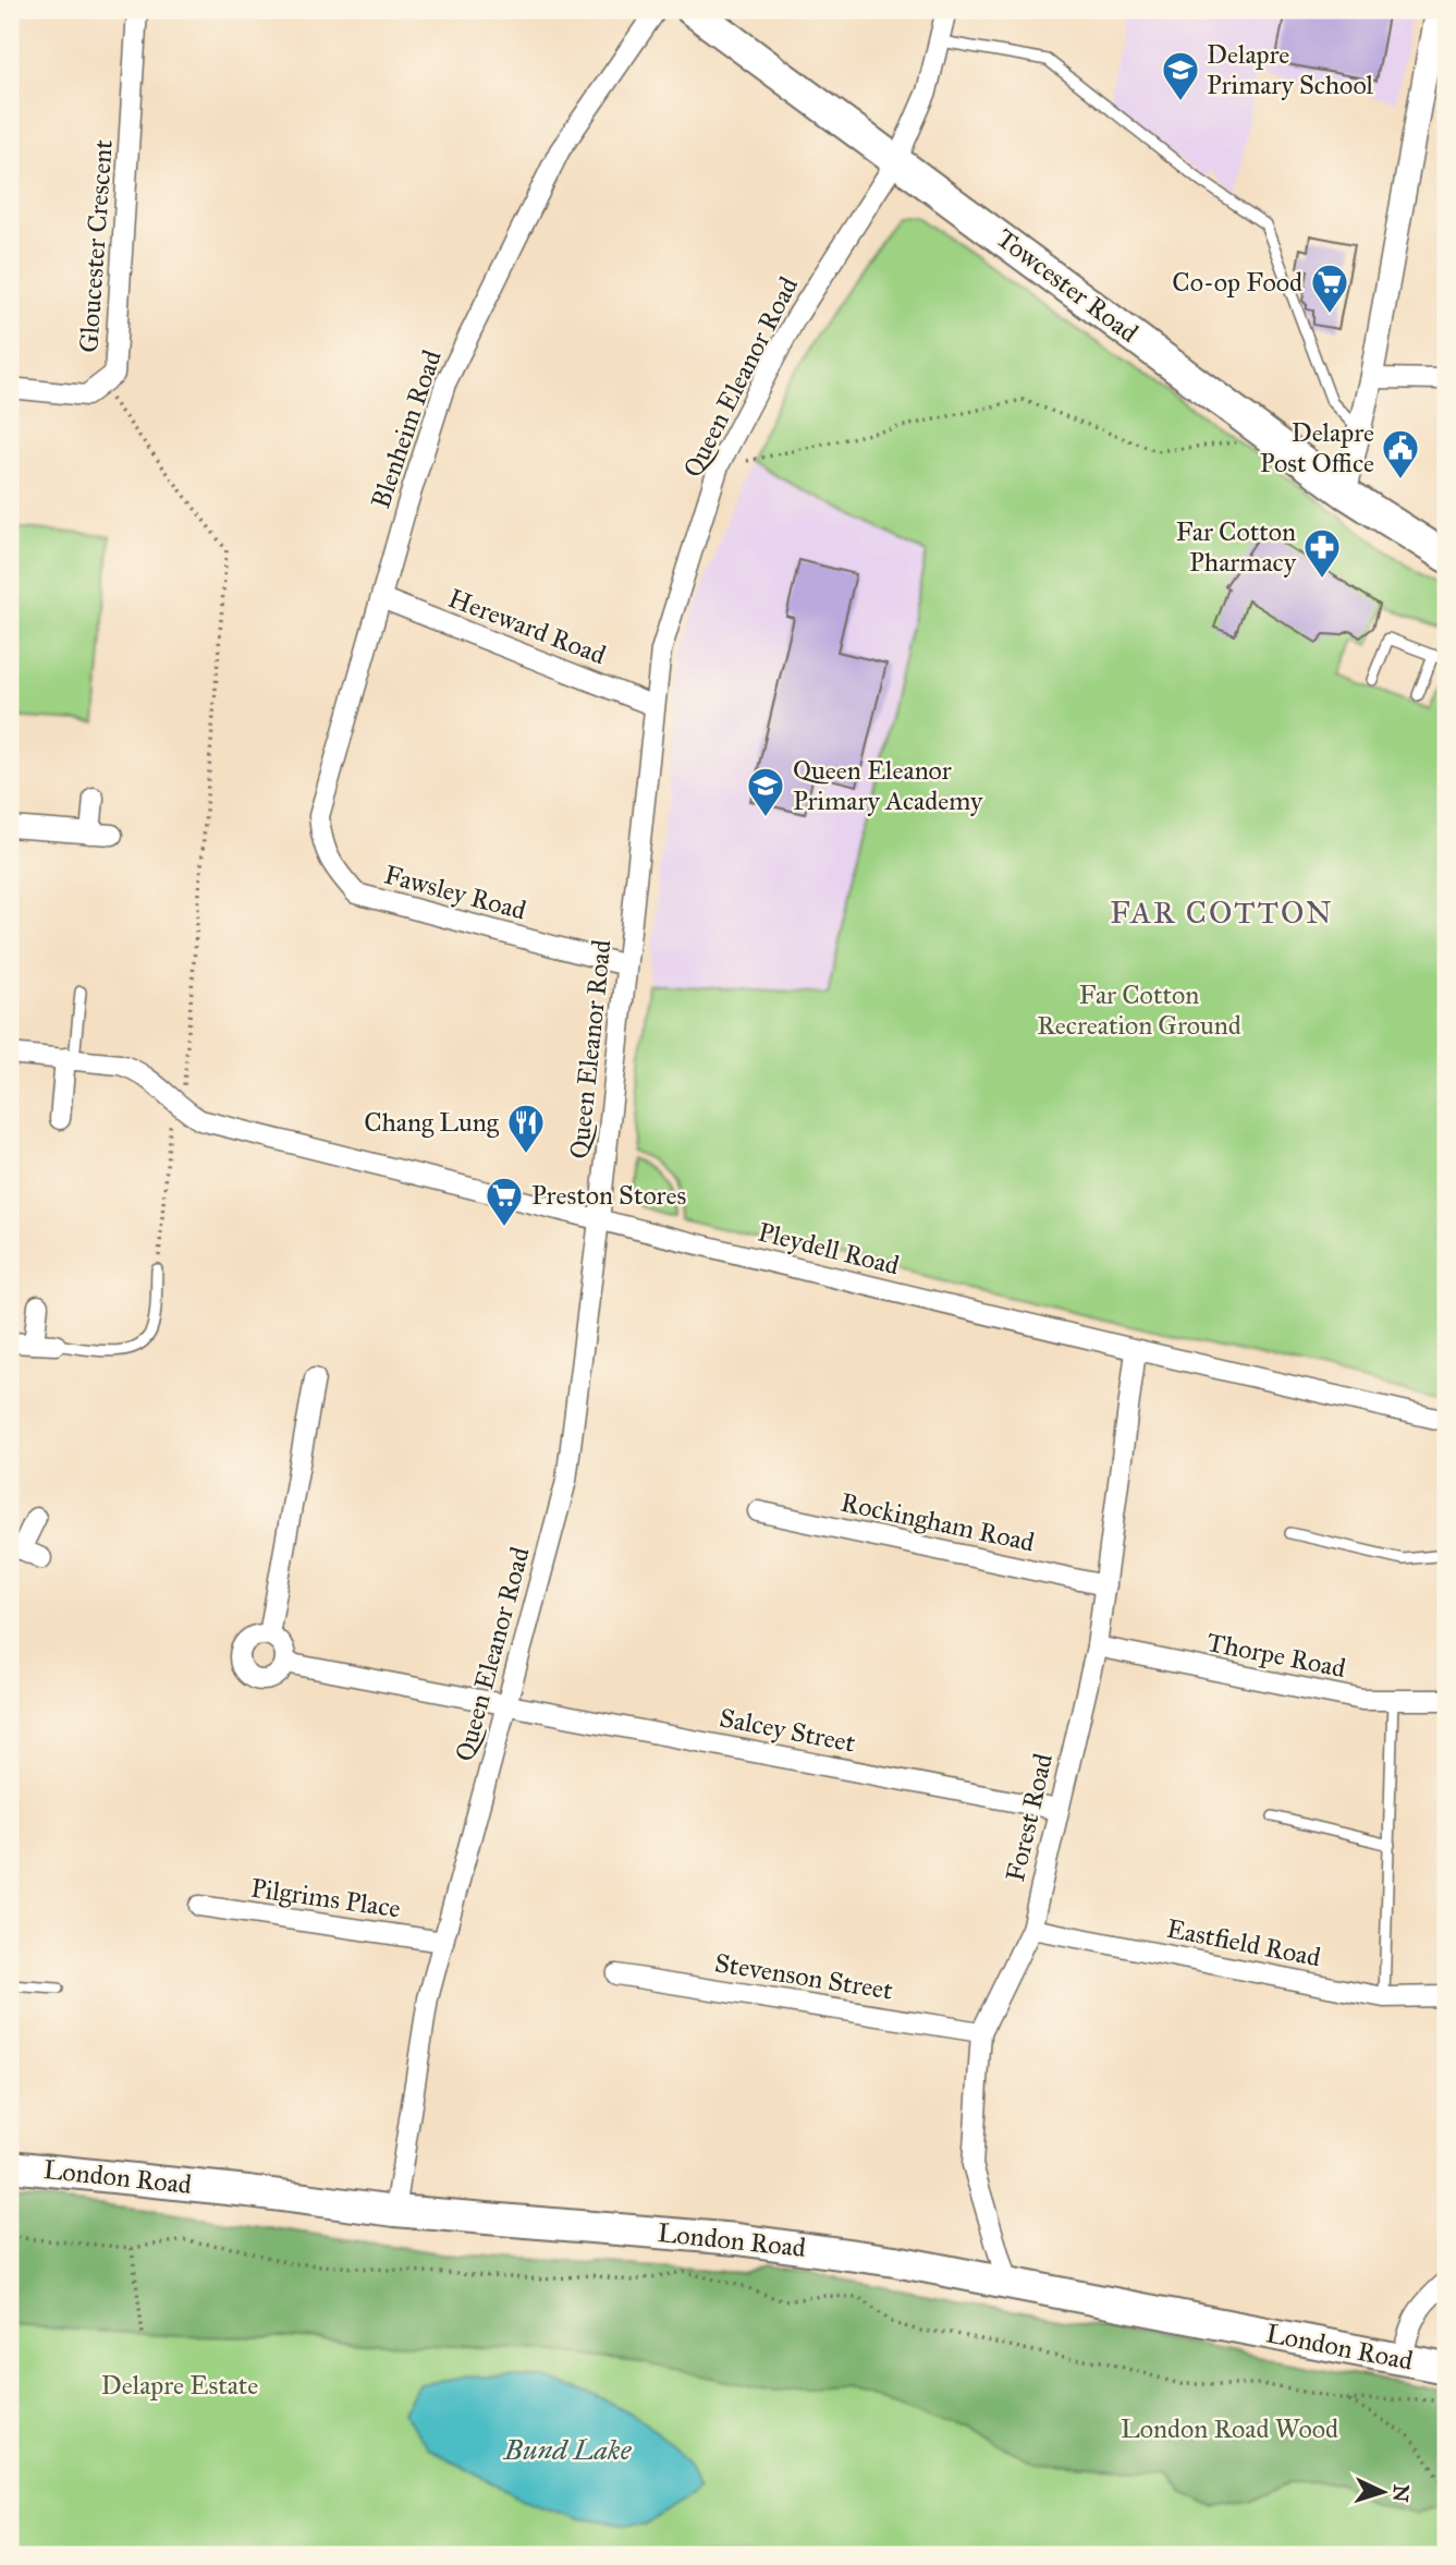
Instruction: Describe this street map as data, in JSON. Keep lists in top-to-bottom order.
{
  "streets": {
    "main road": ["Towcester Road", "London Road"],
    "street": [
      "Gloucester Crescent",
      "Queen Eleanor Road",
      "Blenheim Road",
      "Hereward Road",
      "Fawsley Road",
      "Pleydell Road",
      "Rockingham Road",
      "Thorpe Road",
      "Salcey Street",
      "Forest Road",
      "Pilgrims Place",
      "Eastfield Road",
      "Stevenson Street"
    ]
  },
  "crossings": [
    ["Towcester Road", "Queen Eleanor Road"],
    ["Queen Eleanor Road", "Hereward Road"],
    ["Queen Eleanor Road", "Fawsley Road"],
    ["Queen Eleanor Road", "Pleydell Road"],
    ["Queen Eleanor Road", "Salcey Street"],
    ["Queen Eleanor Road", "Pilgrims Place"],
    ["Queen Eleanor Road", "London Road"],
    ["Blenheim Road", "Hereward Road"],
    ["Blenheim Road", "Fawsley Road"],
    ["Pleydell Road", "Forest Road"],
    ["Rockingham Road", "Forest Road"],
    ["Thorpe Road", "Forest Road"],
    ["Salcey Street", "Forest Road"],
    ["Forest Road", "Eastfield Road"],
    ["Forest Road", "Stevenson Street"],
    ["Forest Road", "London Road"]
  ],
  "districts": ["FAR COTTON"],
  "water": ["Bund Lake"],
  "parks": ["Far Cotton Recreation Ground", "Delapre Estate", "London Road Wood"],
  "places": {
    "school or university": ["Delapre Primary School", "Queen Eleanor Primary Academy"],
    "supermarket": ["Co-op Food", "Preston Stores"],
    "public building": ["Delapre Post Office"],
    "pharmacy": ["Far Cotton Pharmacy"],
    "restaurant": ["Chang Lung"]
  },
  "north": "right"
}
